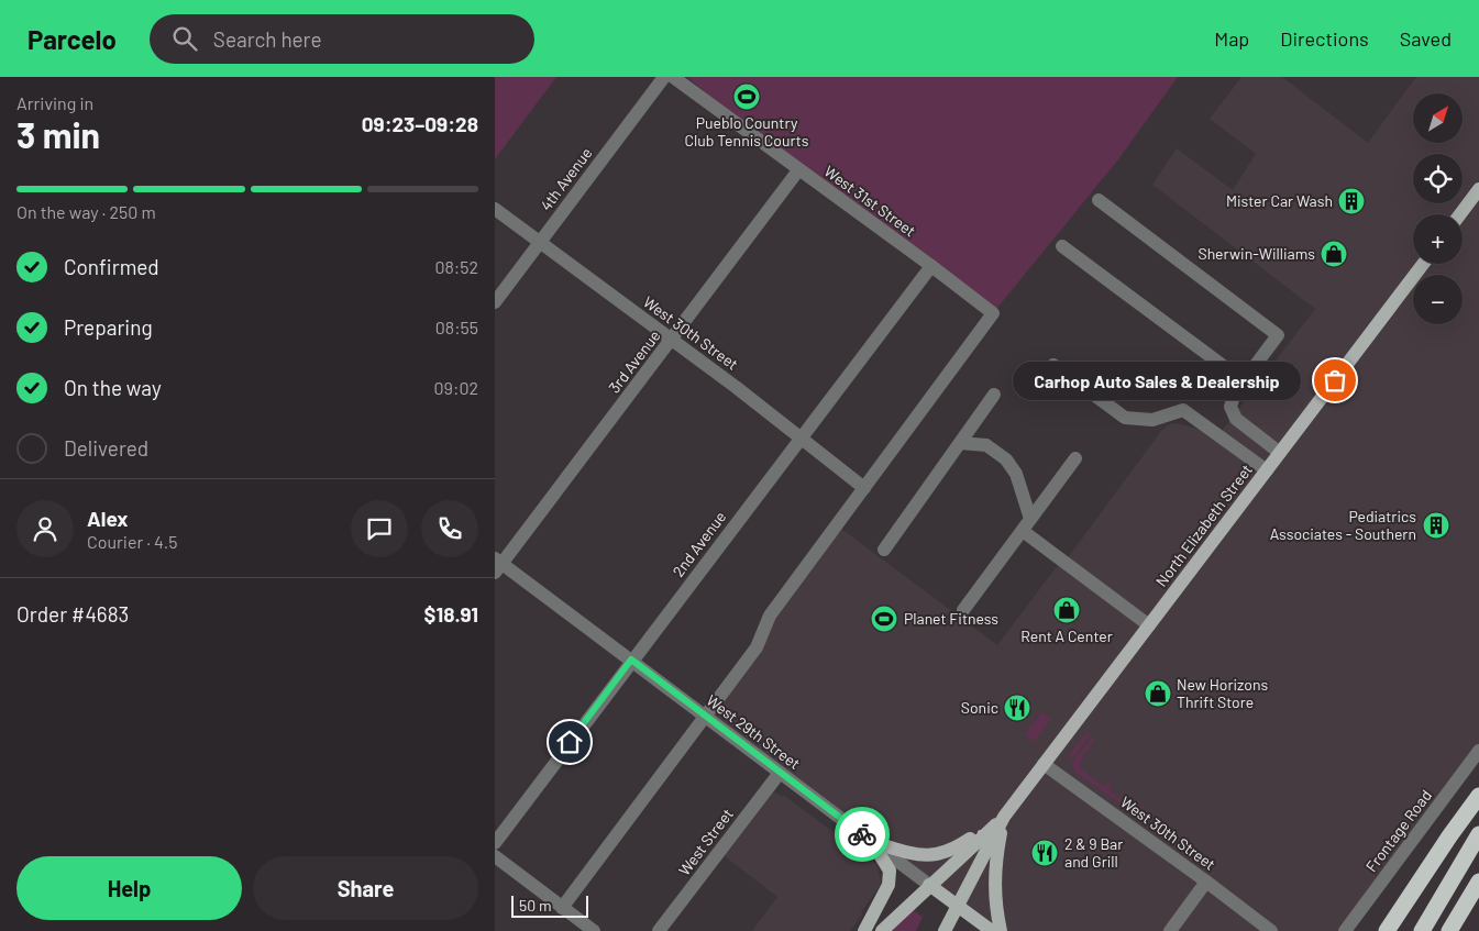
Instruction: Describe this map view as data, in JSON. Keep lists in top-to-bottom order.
{
  "streets": {
    "main road": ["North Elizabeth Street", "West 29th Street"],
    "street": [
      "4th Avenue",
      "West 31st Street",
      "West 30th Street",
      "3rd Avenue",
      "2nd Avenue",
      "Frontage Road",
      "West Street"
    ]
  },
  "crossings": [
    ["4th Avenue", "West 30th Street"],
    ["West 31st Street", "West 30th Street"],
    ["West 31st Street", "3rd Avenue"],
    ["West 31st Street", "2nd Avenue"],
    ["West 30th Street", "3rd Avenue"],
    ["West 30th Street", "North Elizabeth Street"],
    ["West 30th Street", "2nd Avenue"],
    ["3rd Avenue", "West 29th Street"],
    ["North Elizabeth Street", "West 29th Street"],
    ["2nd Avenue", "West 29th Street"],
    ["West 29th Street", "West Street"]
  ],
  "places": {
    "sports": ["Pueblo Country Club Tennis Courts", "Planet Fitness"],
    "building": ["Mister Car Wash", "Pediatrics Associates - Southern"],
    "shop": ["Sherwin-Williams", "Rent A Center", "New Horizons Thrift Store"],
    "other": ["Carhop Auto Sales & Dealership"],
    "restaurant": ["Sonic", "2 & 9 Bar and Grill"]
  },
  "scale_bar": "50 m",
  "north": "top right",
  "page": {
    "header": "Parcelo",
    "search": "Search here",
    "nav": ["Map", "Directions", "Saved"],
    "heading": ["3 min", "Arriving in", "09:23–09:28"],
    "panel": [
      "Alex",
      "Courier · 4.5",
      "Order #4683",
      "$18.91"
    ],
    "map_buttons": ["+", "−"],
    "bar": "On the way · 250 m",
    "list": [
      ["Confirmed", "08:52"],
      ["Preparing", "08:55"],
      ["On the way", "09:02"],
      "Delivered"
    ],
    "bubble": "Carhop Auto Sales & Dealership",
    "buttons": ["Help", "Share"],
    "scale": "50 m"
  }
}
